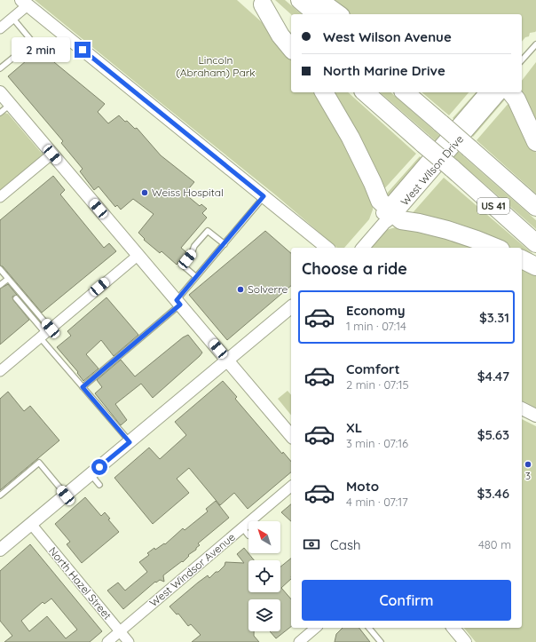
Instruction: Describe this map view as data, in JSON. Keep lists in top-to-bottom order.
{
  "streets": {
    "highway": ["US 41"],
    "street": ["West Wilson Drive", "West Windsor Avenue", "North Hazel Street"]
  },
  "crossings": [
    ["West Windsor Avenue", "North Hazel Street"]
  ],
  "parks": ["Lincoln (Abraham) Park"],
  "places": ["Weiss Hospital", "Solverre", "3"],
  "north": "top left",
  "page": {
    "banner": ["West Wilson Avenue", "North Marine Drive"],
    "bubble": "2 min",
    "heading": "Choose a ride",
    "list": [
      {
        "name": "Economy",
        "note": "1 min · 07:14",
        "value": "$3.31"
      },
      {
        "name": "Comfort",
        "note": "2 min · 07:15",
        "value": "$4.47"
      },
      {
        "name": "XL",
        "note": "3 min · 07:16",
        "value": "$5.63"
      },
      {
        "name": "Moto",
        "note": "4 min · 07:17",
        "value": "$3.46"
      }
    ],
    "pay": ["Cash", "480 m"],
    "buttons": "Confirm"
  }
}
